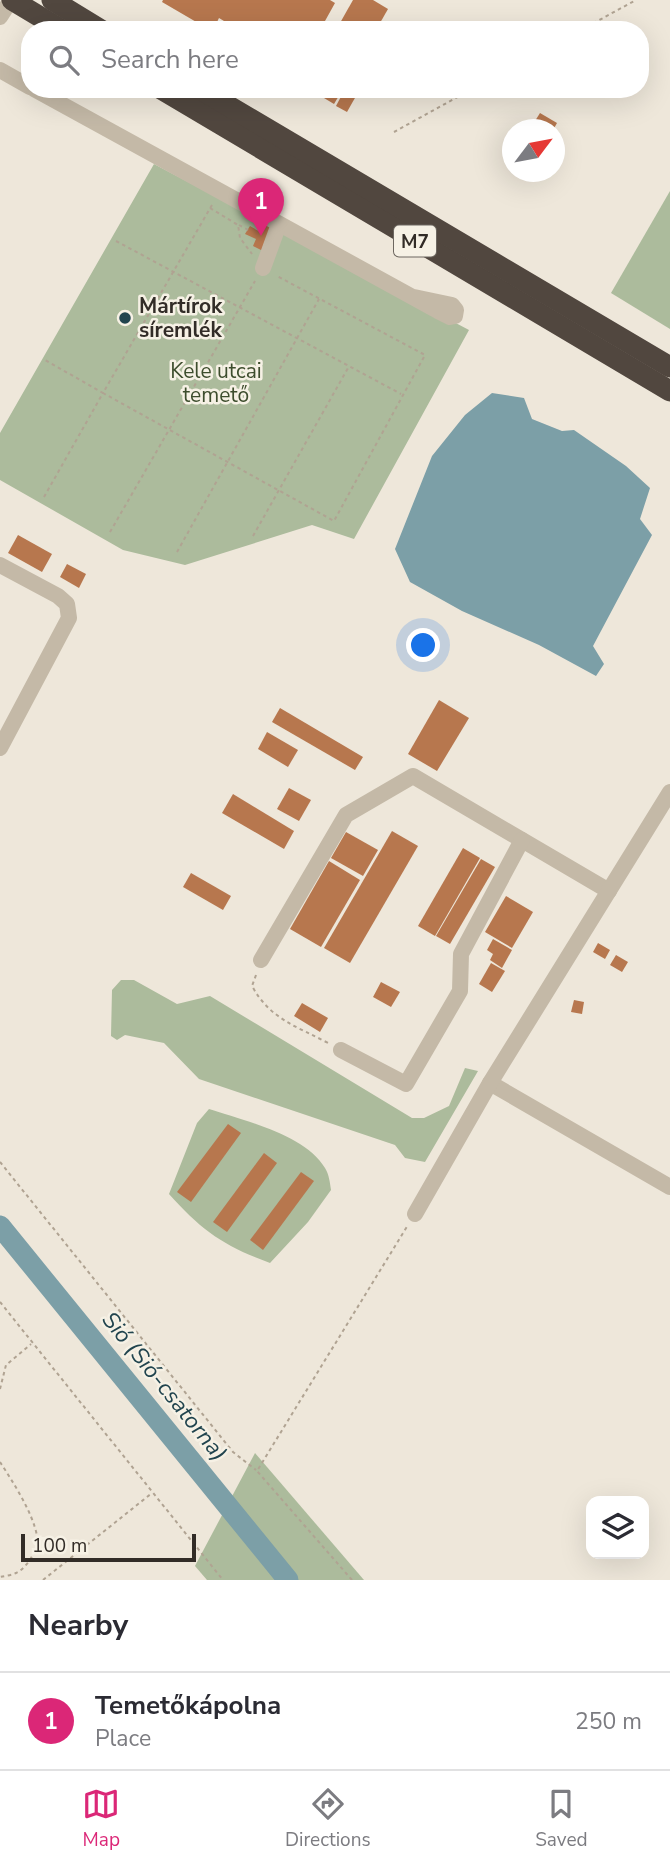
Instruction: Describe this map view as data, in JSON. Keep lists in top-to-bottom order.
{
  "streets": {
    "highway": ["M7"]
  },
  "water": ["Sió (Sió-csatorna)"],
  "parks": ["Kele utcai temető"],
  "places": ["Mártírok síremlék"],
  "scale_bar": "100 m",
  "north": "top right",
  "page": {
    "search": "Search here",
    "pins": "1",
    "scale": "100 m",
    "heading": "Nearby",
    "list": [
      {
        "mark": "1",
        "name": "Temetőkápolna",
        "note": "Place",
        "value": "250 m"
      }
    ],
    "nav": ["Map", "Directions", "Saved"]
  }
}
